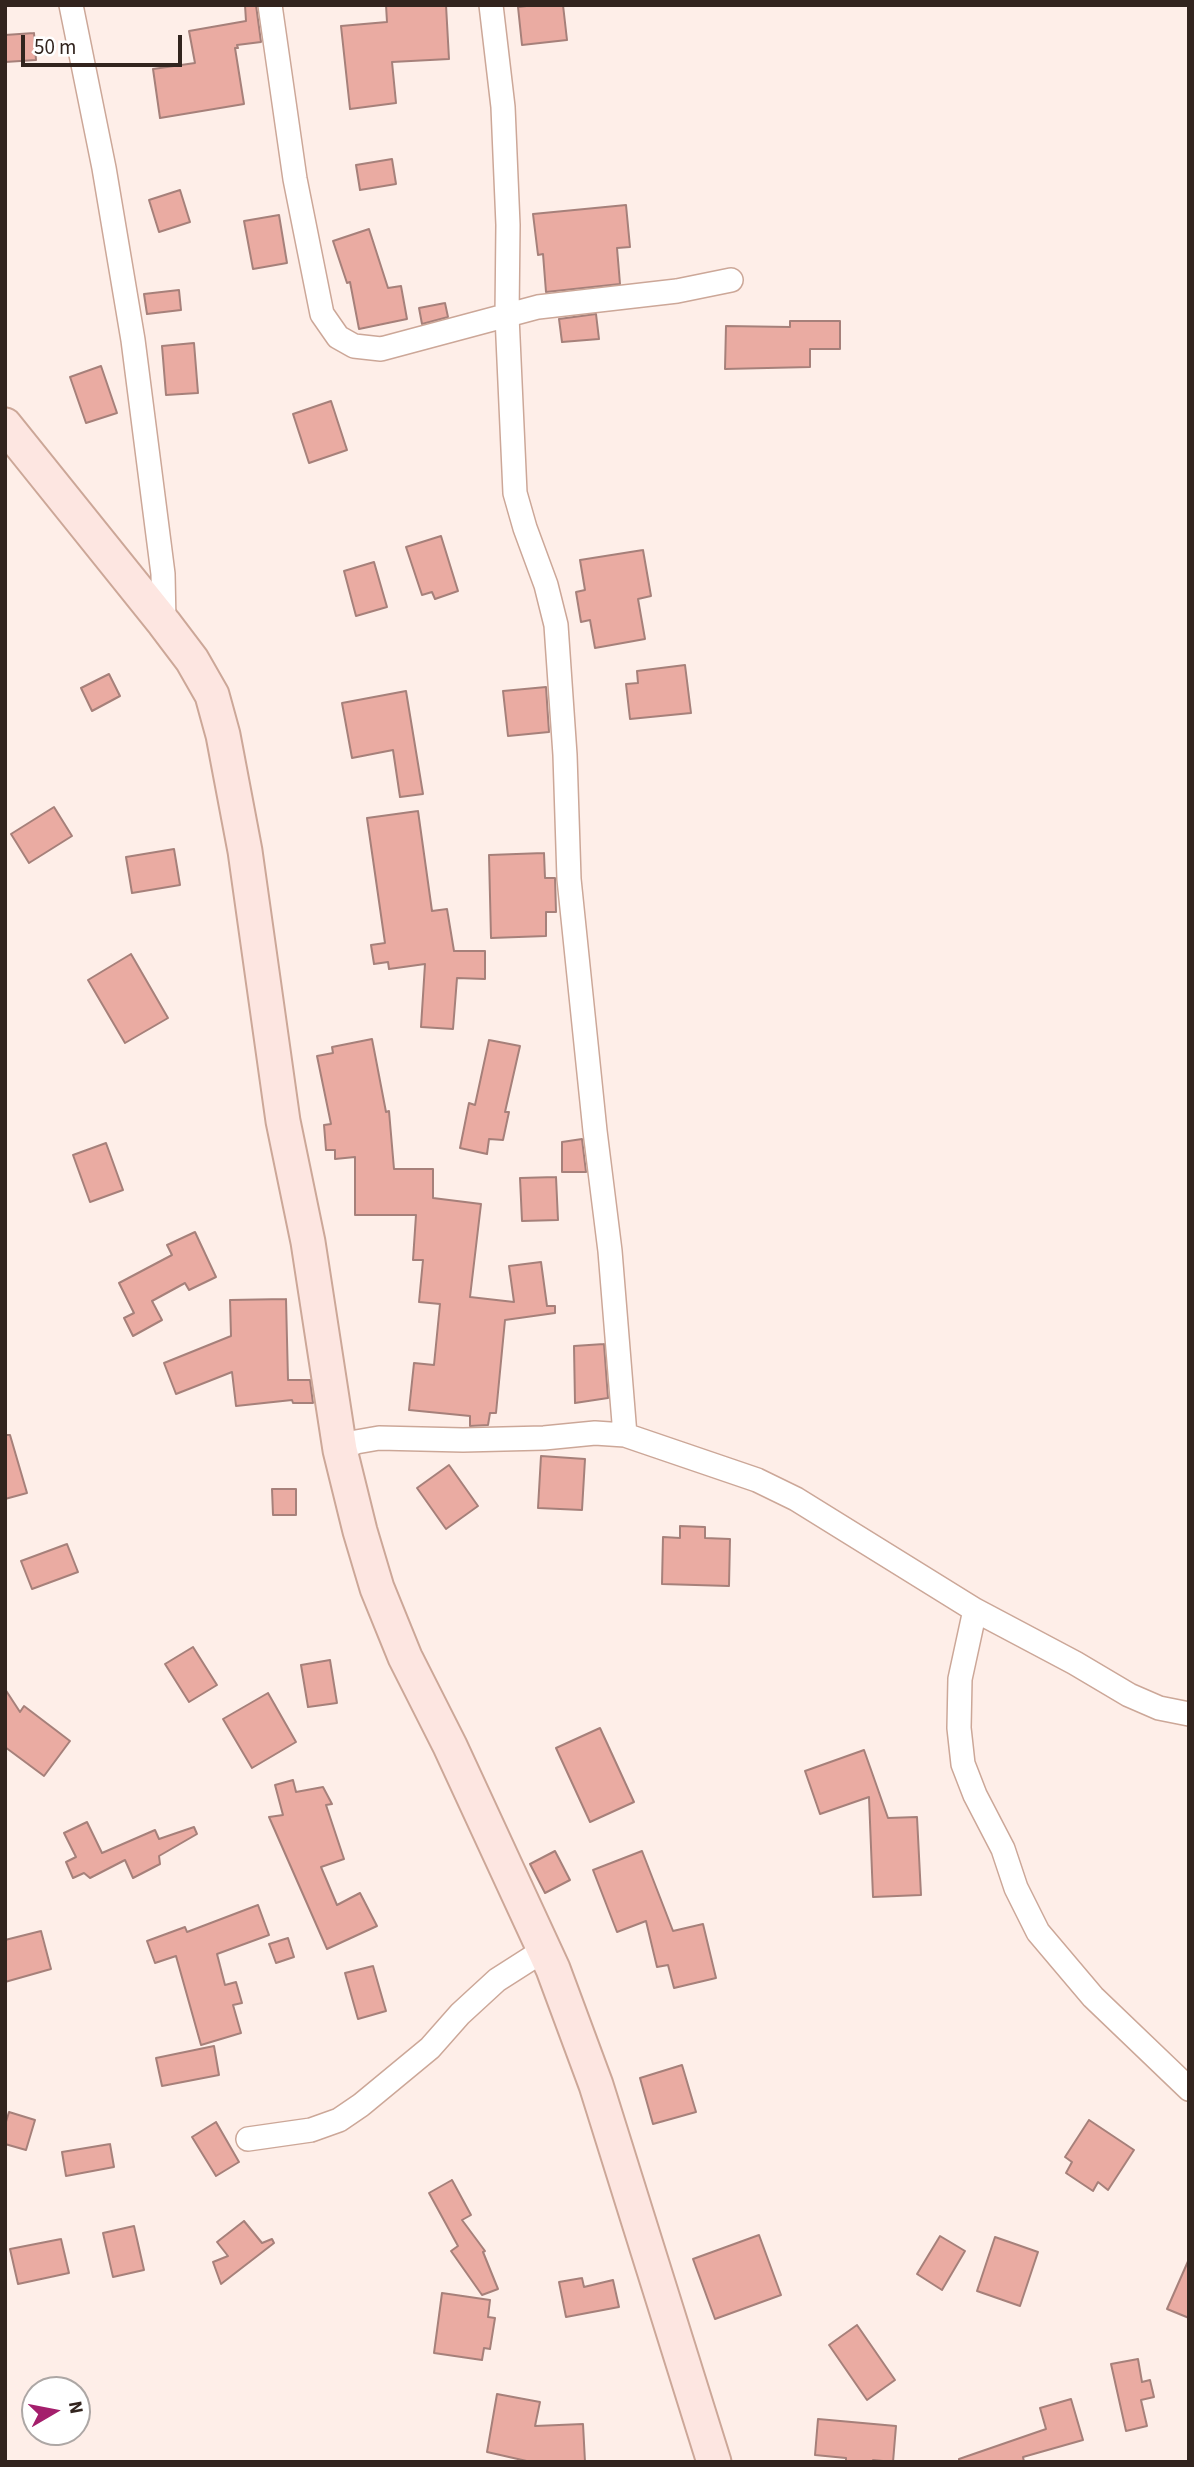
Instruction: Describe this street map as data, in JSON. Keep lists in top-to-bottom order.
{
  "scale_bar": "50 m",
  "north": "right"
}
